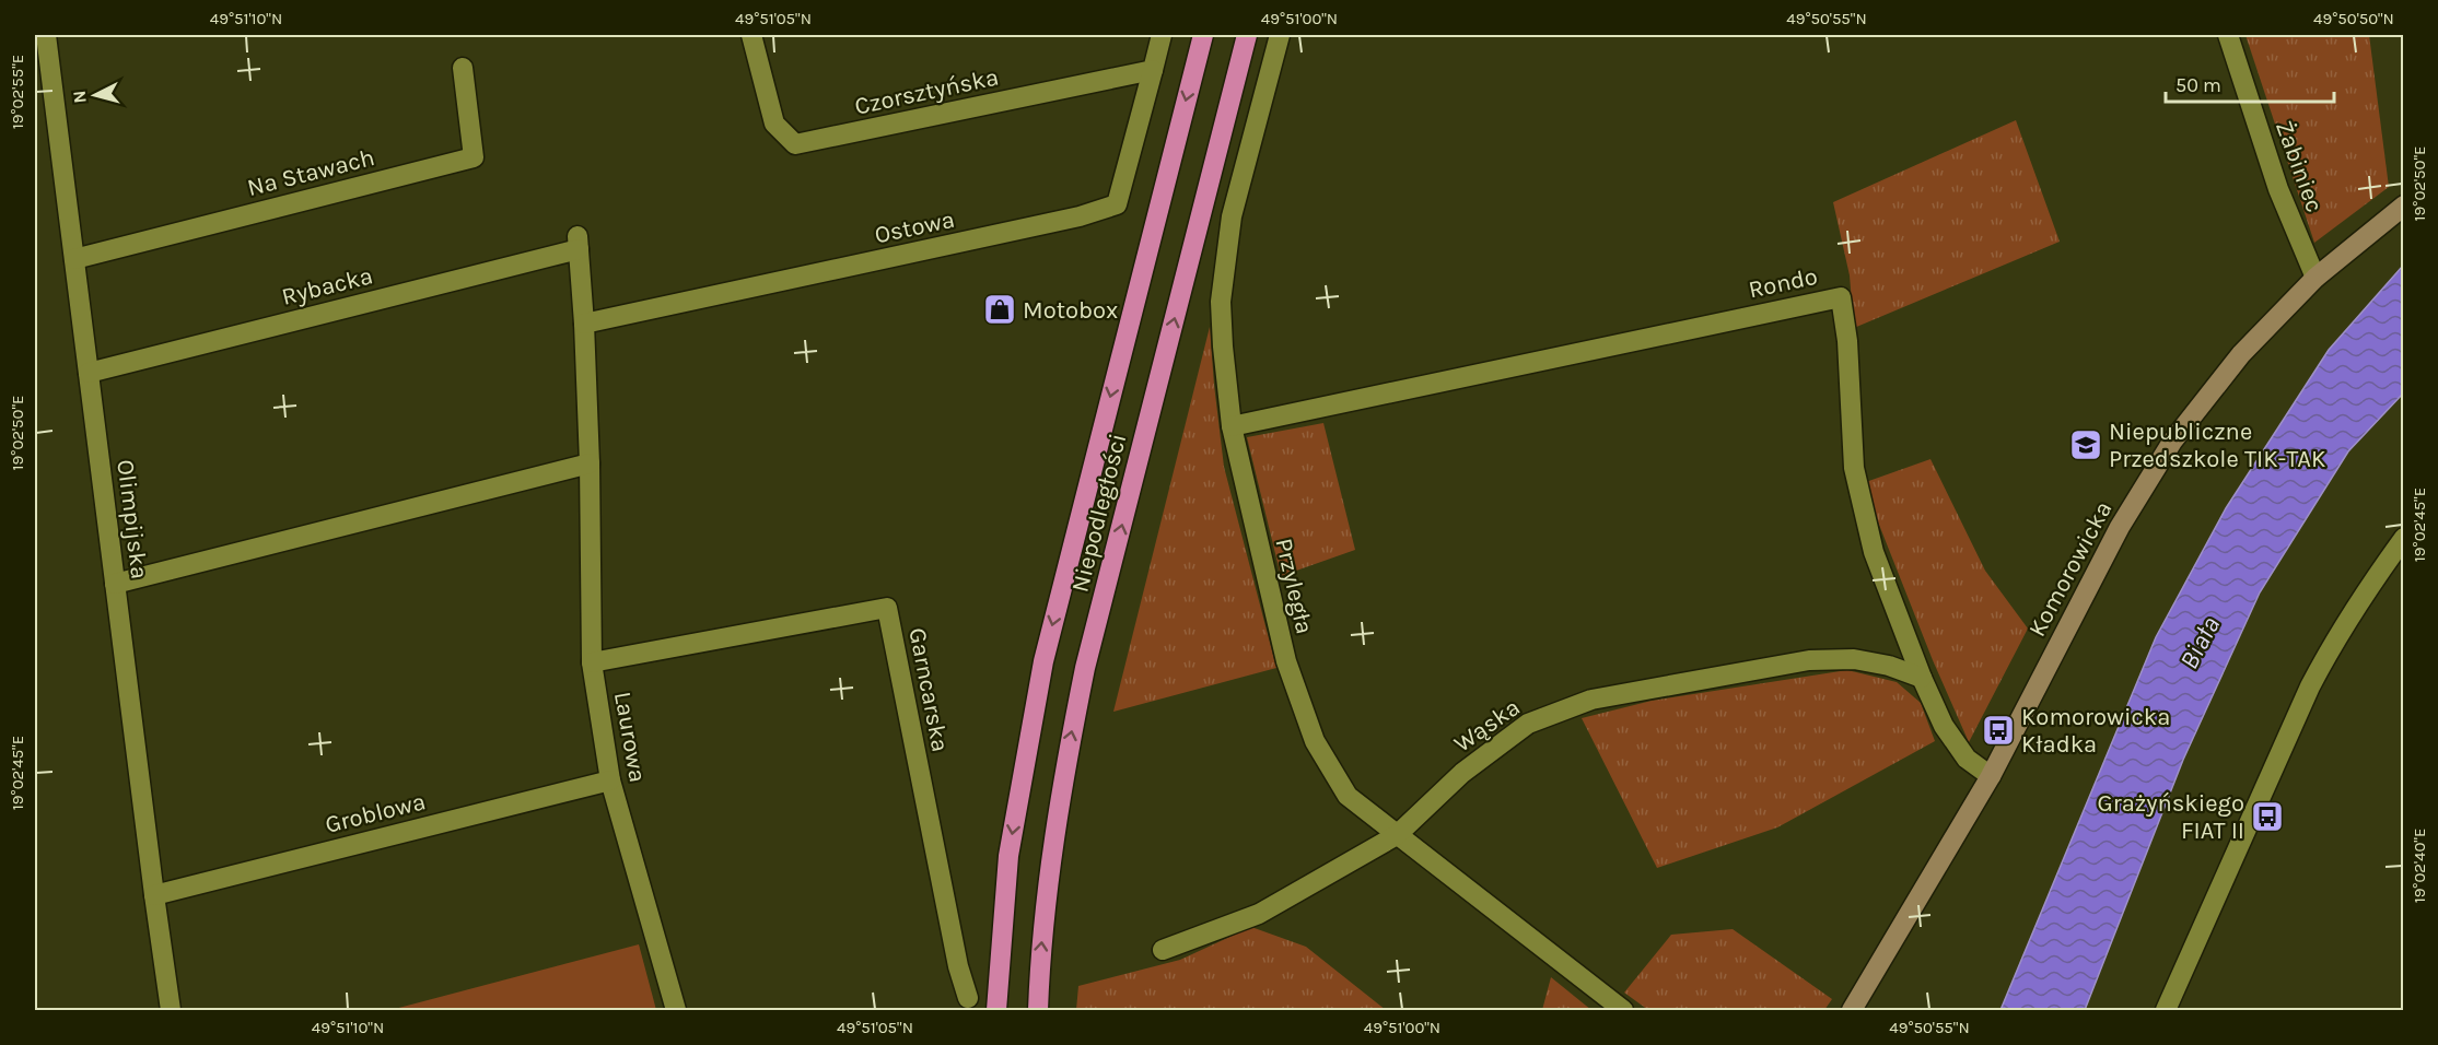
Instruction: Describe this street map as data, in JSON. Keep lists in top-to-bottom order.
{
  "streets": {
    "highway": ["Niepodległości"],
    "street": [
      "Czorsztyńska",
      "Żabiniec",
      "Na Stawach",
      "Ostowa",
      "Rondo",
      "Rybacka",
      "Olimpijska",
      "Komorowicka",
      "Przyległa",
      "Garncarska",
      "Wąska",
      "Laurowa",
      "Groblowa"
    ]
  },
  "crossings": [
    ["Czorsztyńska", "Ostowa"],
    ["Żabiniec", "Komorowicka"],
    ["Na Stawach", "Olimpijska"],
    ["Ostowa", "Laurowa"],
    ["Rondo", "Komorowicka"],
    ["Rondo", "Przyległa"],
    ["Rondo", "Wąska"],
    ["Rybacka", "Olimpijska"],
    ["Rybacka", "Laurowa"],
    ["Olimpijska", "Groblowa"],
    ["Przyległa", "Wąska"],
    ["Garncarska", "Laurowa"],
    ["Laurowa", "Groblowa"]
  ],
  "water": ["Biała"],
  "places": {
    "shop": ["Motobox"],
    "school or university": ["Niepubliczne Przedszkole TIK-TAK"],
    "bus stop": ["Komorowicka Kładka", "Grażyńskiego FIAT II"]
  },
  "scale_bar": "50 m",
  "north": "left",
  "coordinates": [
    "49°51'10\"N",
    "49°51'05\"N",
    "49°51'00\"N",
    "49°50'55\"N",
    "49°50'50\"N",
    "19°02'55\"E",
    "19°02'50\"E",
    "19°02'45\"E",
    "19°02'40\"E"
  ]
}
